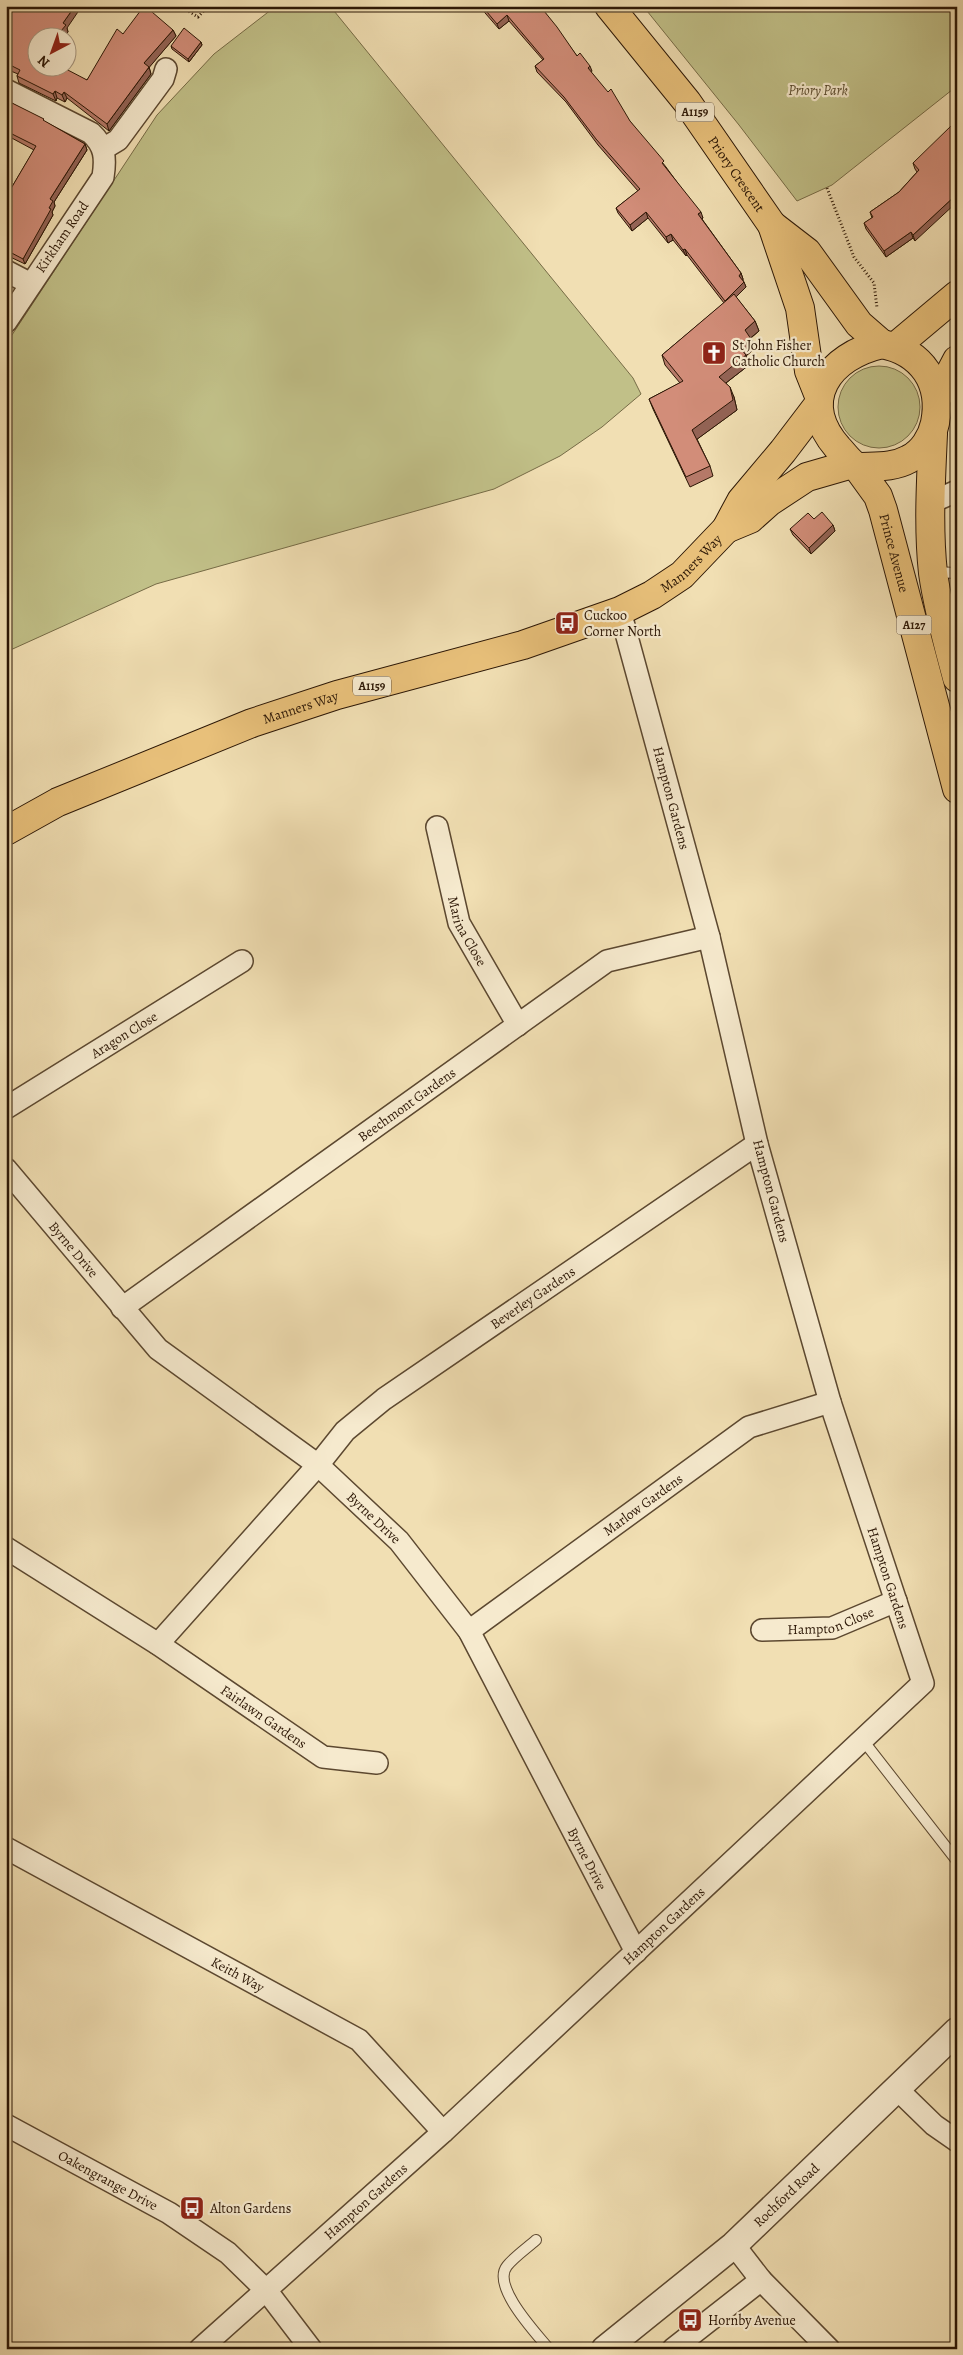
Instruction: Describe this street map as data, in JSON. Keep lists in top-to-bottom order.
{
  "streets": {
    "main road": [
      "A1159",
      "Priory Crescent",
      "Prince Avenue",
      "Manners Way",
      "A127"
    ],
    "street": [
      "Kirkham Road",
      "Hampton Gardens",
      "Marina Close",
      "Aragon Close",
      "Beechmont Gardens",
      "Byrne Drive",
      "Beverley Gardens",
      "Marlow Gardens",
      "Hampton Close",
      "Fairlawn Gardens",
      "Keith Way",
      "Oakengrange Drive",
      "Rochford Road"
    ]
  },
  "crossings": [
    ["Priory Crescent", "Prince Avenue"],
    ["Priory Crescent", "Manners Way"],
    ["Priory Crescent", "A127"],
    ["Prince Avenue", "Manners Way"],
    ["Prince Avenue", "A127"],
    ["Manners Way", "A127"],
    ["Manners Way", "Hampton Gardens"],
    ["Hampton Gardens", "Beechmont Gardens"],
    ["Hampton Gardens", "Byrne Drive"],
    ["Hampton Gardens", "Beverley Gardens"],
    ["Hampton Gardens", "Marlow Gardens"],
    ["Hampton Gardens", "Hampton Close"],
    ["Hampton Gardens", "Keith Way"],
    ["Hampton Gardens", "Oakengrange Drive"],
    ["Marina Close", "Beechmont Gardens"],
    ["Beechmont Gardens", "Byrne Drive"],
    ["Byrne Drive", "Beverley Gardens"],
    ["Byrne Drive", "Marlow Gardens"]
  ],
  "parks": ["Priory Park"],
  "places": {
    "church": ["St John Fisher Catholic Church"],
    "bus stop": ["Cuckoo Corner North", "Alton Gardens", "Hornby Avenue"]
  },
  "north": "bottom left"
}
